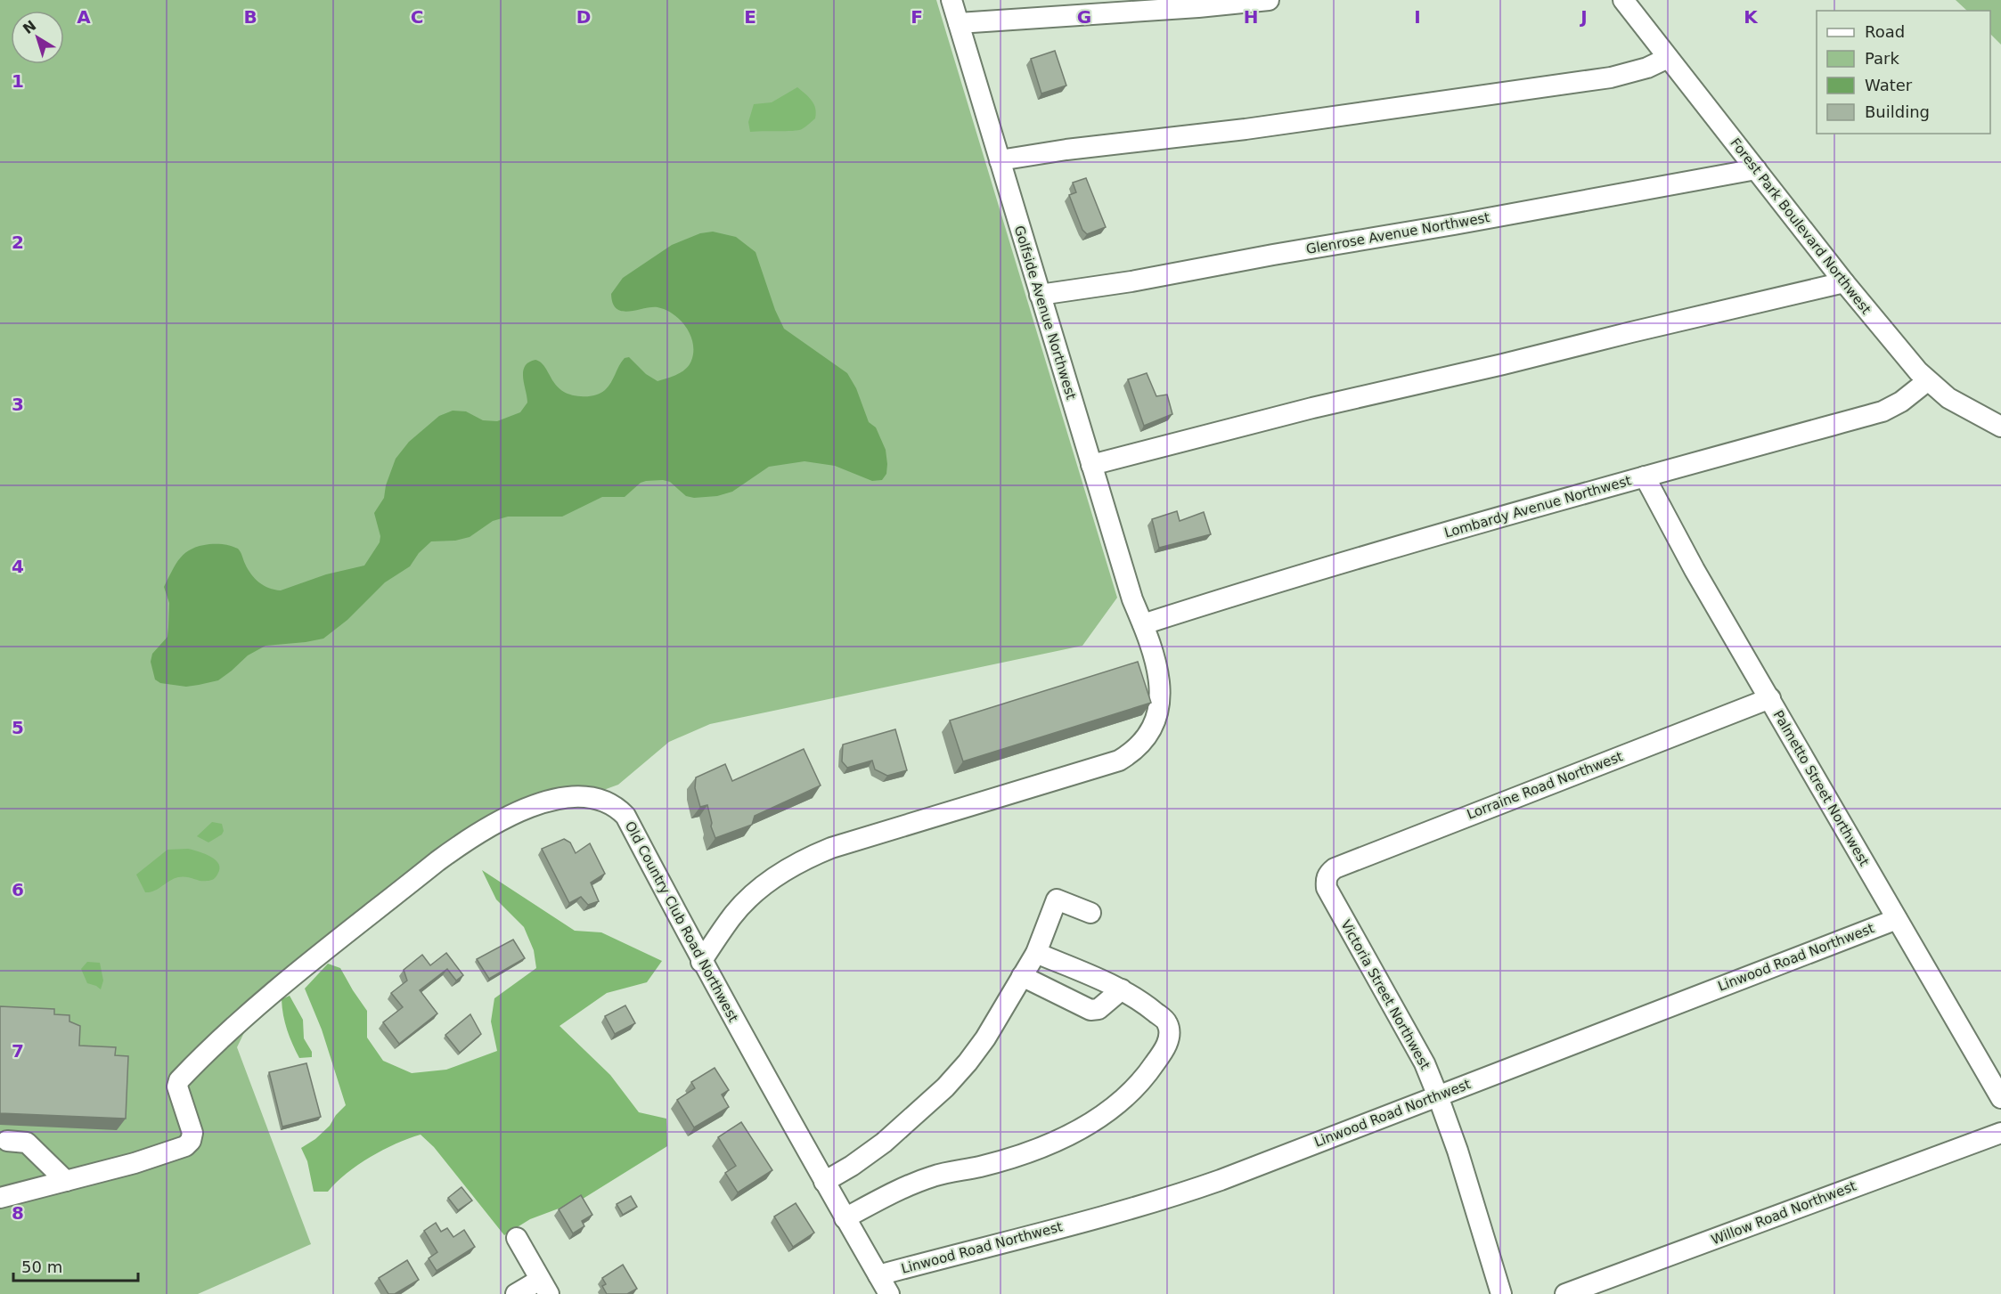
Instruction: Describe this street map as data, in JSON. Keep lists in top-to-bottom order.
{
  "streets": {
    "street": [
      "Forest Park Boulevard Northwest",
      "Glenrose Avenue Northwest",
      "Golfside Avenue Northwest",
      "Lombardy Avenue Northwest",
      "Lorraine Road Northwest",
      "Palmetto Street Northwest",
      "Old Country Club Road Northwest",
      "Linwood Road Northwest",
      "Victoria Street Northwest",
      "Willow Road Northwest"
    ]
  },
  "crossings": [
    ["Forest Park Boulevard Northwest", "Glenrose Avenue Northwest"],
    ["Forest Park Boulevard Northwest", "Lombardy Avenue Northwest"],
    ["Glenrose Avenue Northwest", "Golfside Avenue Northwest"],
    ["Golfside Avenue Northwest", "Lombardy Avenue Northwest"],
    ["Golfside Avenue Northwest", "Old Country Club Road Northwest"],
    ["Lombardy Avenue Northwest", "Palmetto Street Northwest"],
    ["Lorraine Road Northwest", "Palmetto Street Northwest"],
    ["Lorraine Road Northwest", "Victoria Street Northwest"],
    ["Palmetto Street Northwest", "Linwood Road Northwest"],
    ["Old Country Club Road Northwest", "Linwood Road Northwest"],
    ["Linwood Road Northwest", "Victoria Street Northwest"]
  ],
  "legend": [
    "Road",
    "Park",
    "Water",
    "Building"
  ],
  "scale_bar": "50 m",
  "north": "top left",
  "grid": {
    "columns": [
      "A",
      "B",
      "C",
      "D",
      "E",
      "F",
      "G",
      "H",
      "I",
      "J",
      "K"
    ],
    "rows": [
      "1",
      "2",
      "3",
      "4",
      "5",
      "6",
      "7",
      "8"
    ]
  }
}
